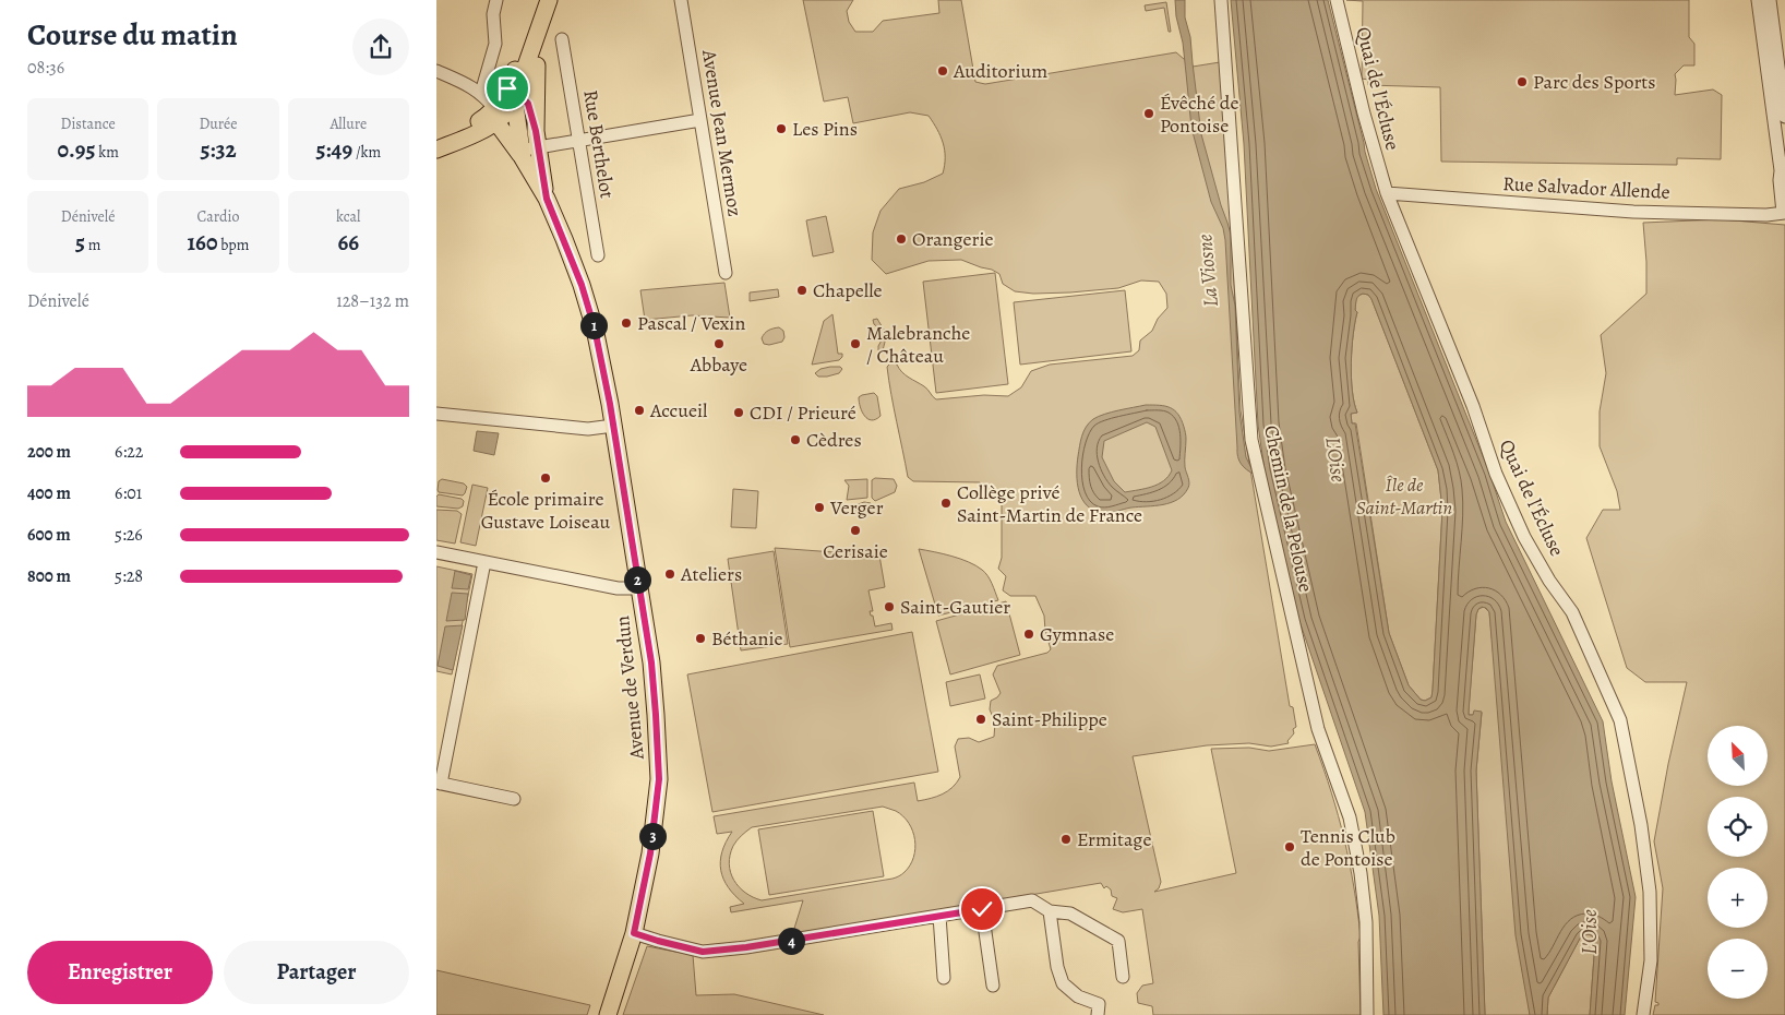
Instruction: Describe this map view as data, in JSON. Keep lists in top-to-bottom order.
{
  "streets": {
    "main road": ["Avenue de Verdun"],
    "street": [
      "Quai de l'Écluse",
      "Avenue Jean Mermoz",
      "Rue Berthelot",
      "Rue Salvador Allende",
      "Chemin de la Pelouse"
    ]
  },
  "crossings": [
    ["Quai de l'Écluse", "Rue Salvador Allende"]
  ],
  "water": ["La Viosne", "L'Oise"],
  "parks": ["Île de Saint-Martin"],
  "places": [
    "Auditorium",
    "Parc des Sports",
    "Évêché de Pontoise",
    "Les Pins",
    "Orangerie",
    "Chapelle",
    "Pascal / Vexin",
    "Abbaye",
    "Malebranche / Château",
    "Accueil",
    "CDI / Prieuré",
    "Cèdres",
    "École primaire Gustave Loiseau",
    "Collège privé Saint-Martin de France",
    "Verger",
    "Cerisaie",
    "Ateliers",
    "Saint-Gautier",
    "Gymnase",
    "Béthanie",
    "Saint-Philippe",
    "Ermitage",
    "Tennis Club de Pontoise"
  ],
  "north": "top left",
  "page": {
    "heading": ["Course du matin", "08:36"],
    "stats": [
      ["Distance", "0.95 km"],
      ["Durée", "5:32"],
      ["Allure", "5:49 /km"],
      ["Dénivelé", "5 m"],
      ["Cardio", "160 bpm"],
      ["kcal", "66"]
    ],
    "chart": ["Dénivelé", "128–132 m"],
    "pins": [
      "1",
      "2",
      "3",
      "4"
    ],
    "list": [
      {
        "name": "200 m",
        "note": "6:22"
      },
      {
        "name": "400 m",
        "note": "6:01"
      },
      {
        "name": "600 m",
        "note": "5:26"
      },
      {
        "name": "800 m",
        "note": "5:28"
      }
    ],
    "map_buttons": ["+", "−"],
    "buttons": ["Enregistrer", "Partager"]
  }
}
